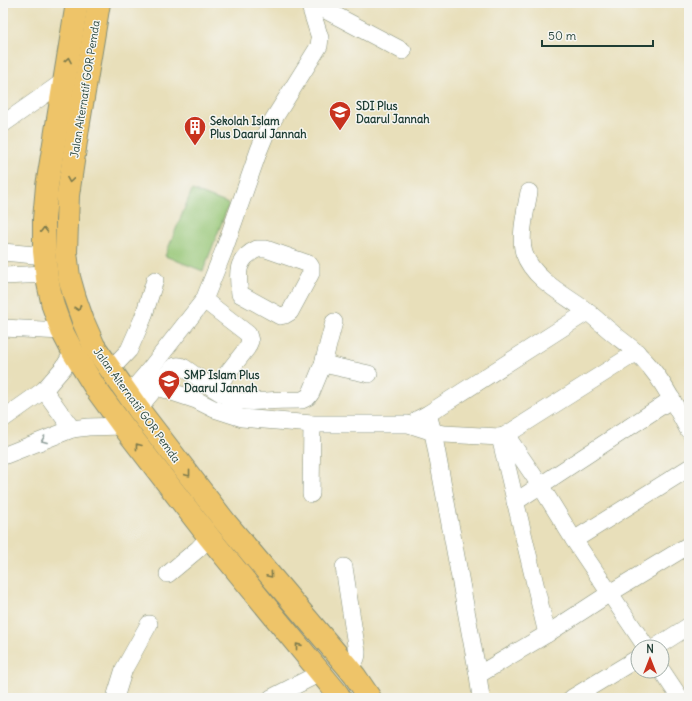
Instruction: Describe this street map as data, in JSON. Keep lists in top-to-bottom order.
{
  "streets": {
    "main road": ["Jalan Alternatif GOR Pemda"]
  },
  "places": {
    "school or university": ["SDI Plus Daarul Jannah", "SMP Islam Plus Daarul Jannah"],
    "building": ["Sekolah Islam Plus Daarul Jannah"]
  },
  "scale_bar": "50 m",
  "north": "top"
}
